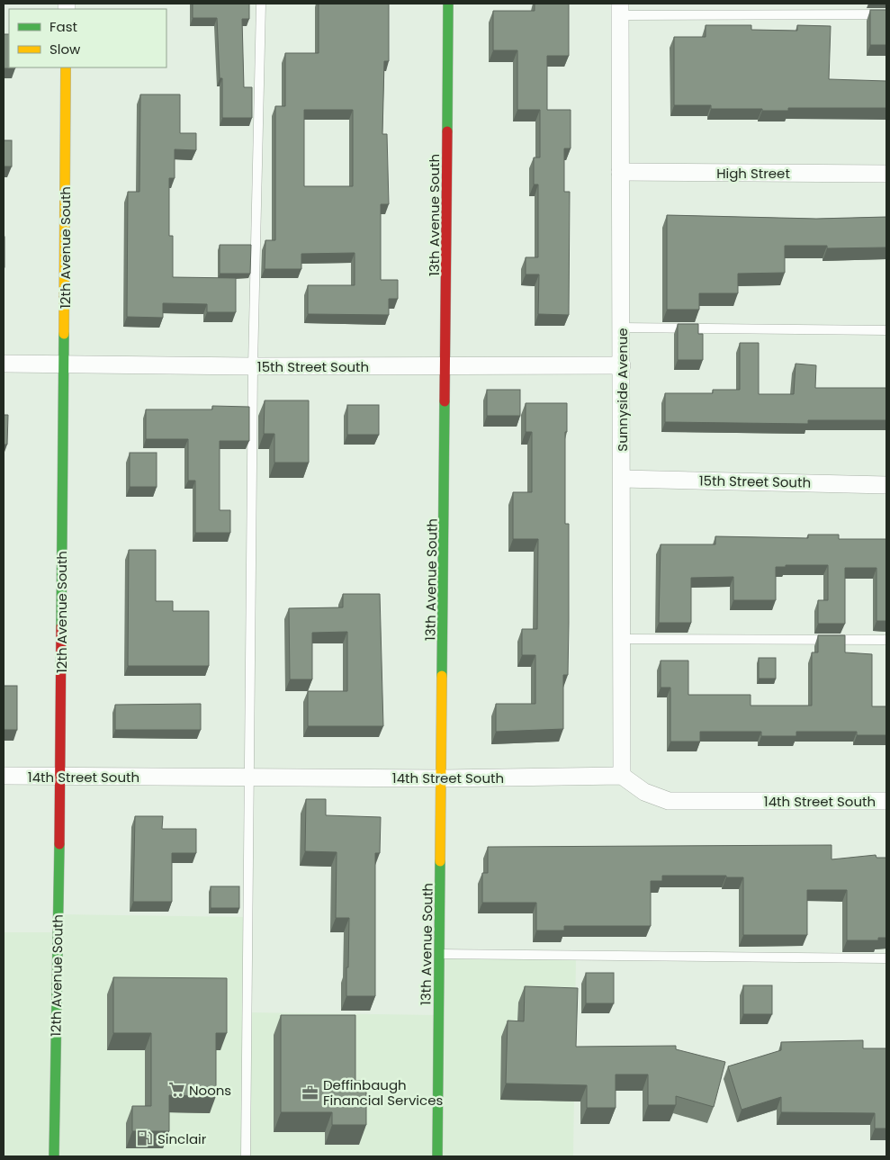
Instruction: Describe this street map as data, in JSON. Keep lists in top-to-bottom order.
{
  "streets": {
    "street": [
      "High Street",
      "13th Avenue South",
      "12th Avenue South",
      "15th Street South",
      "Sunnyside Avenue",
      "14th Street South"
    ]
  },
  "crossings": [
    ["High Street", "Sunnyside Avenue"],
    ["13th Avenue South", "15th Street South"],
    ["13th Avenue South", "14th Street South"],
    ["12th Avenue South", "15th Street South"],
    ["12th Avenue South", "14th Street South"],
    ["15th Street South", "Sunnyside Avenue"],
    ["Sunnyside Avenue", "14th Street South"]
  ],
  "places": {
    "supermarket": ["Noons"],
    "office": ["Deffinbaugh Financial Services"],
    "fuel station": ["Sinclair"]
  },
  "legend": ["Fast", "Slow"]
}
